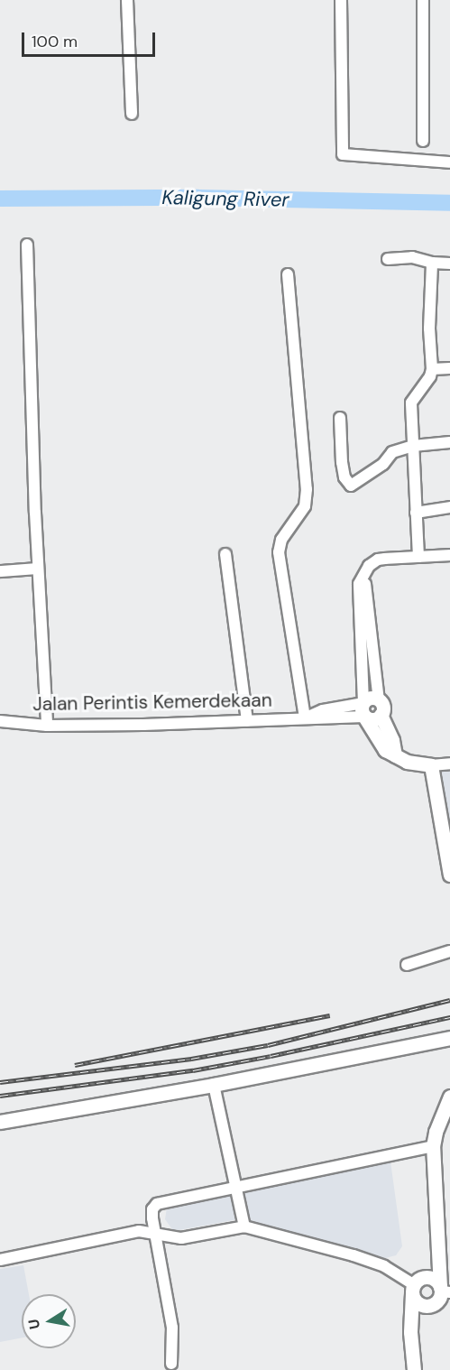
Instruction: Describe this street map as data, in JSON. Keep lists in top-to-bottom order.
{
  "streets": {
    "street": ["Jalan Perintis Kemerdekaan"]
  },
  "water": ["Kaligung River"],
  "scale_bar": "100 m",
  "north": "left"
}
